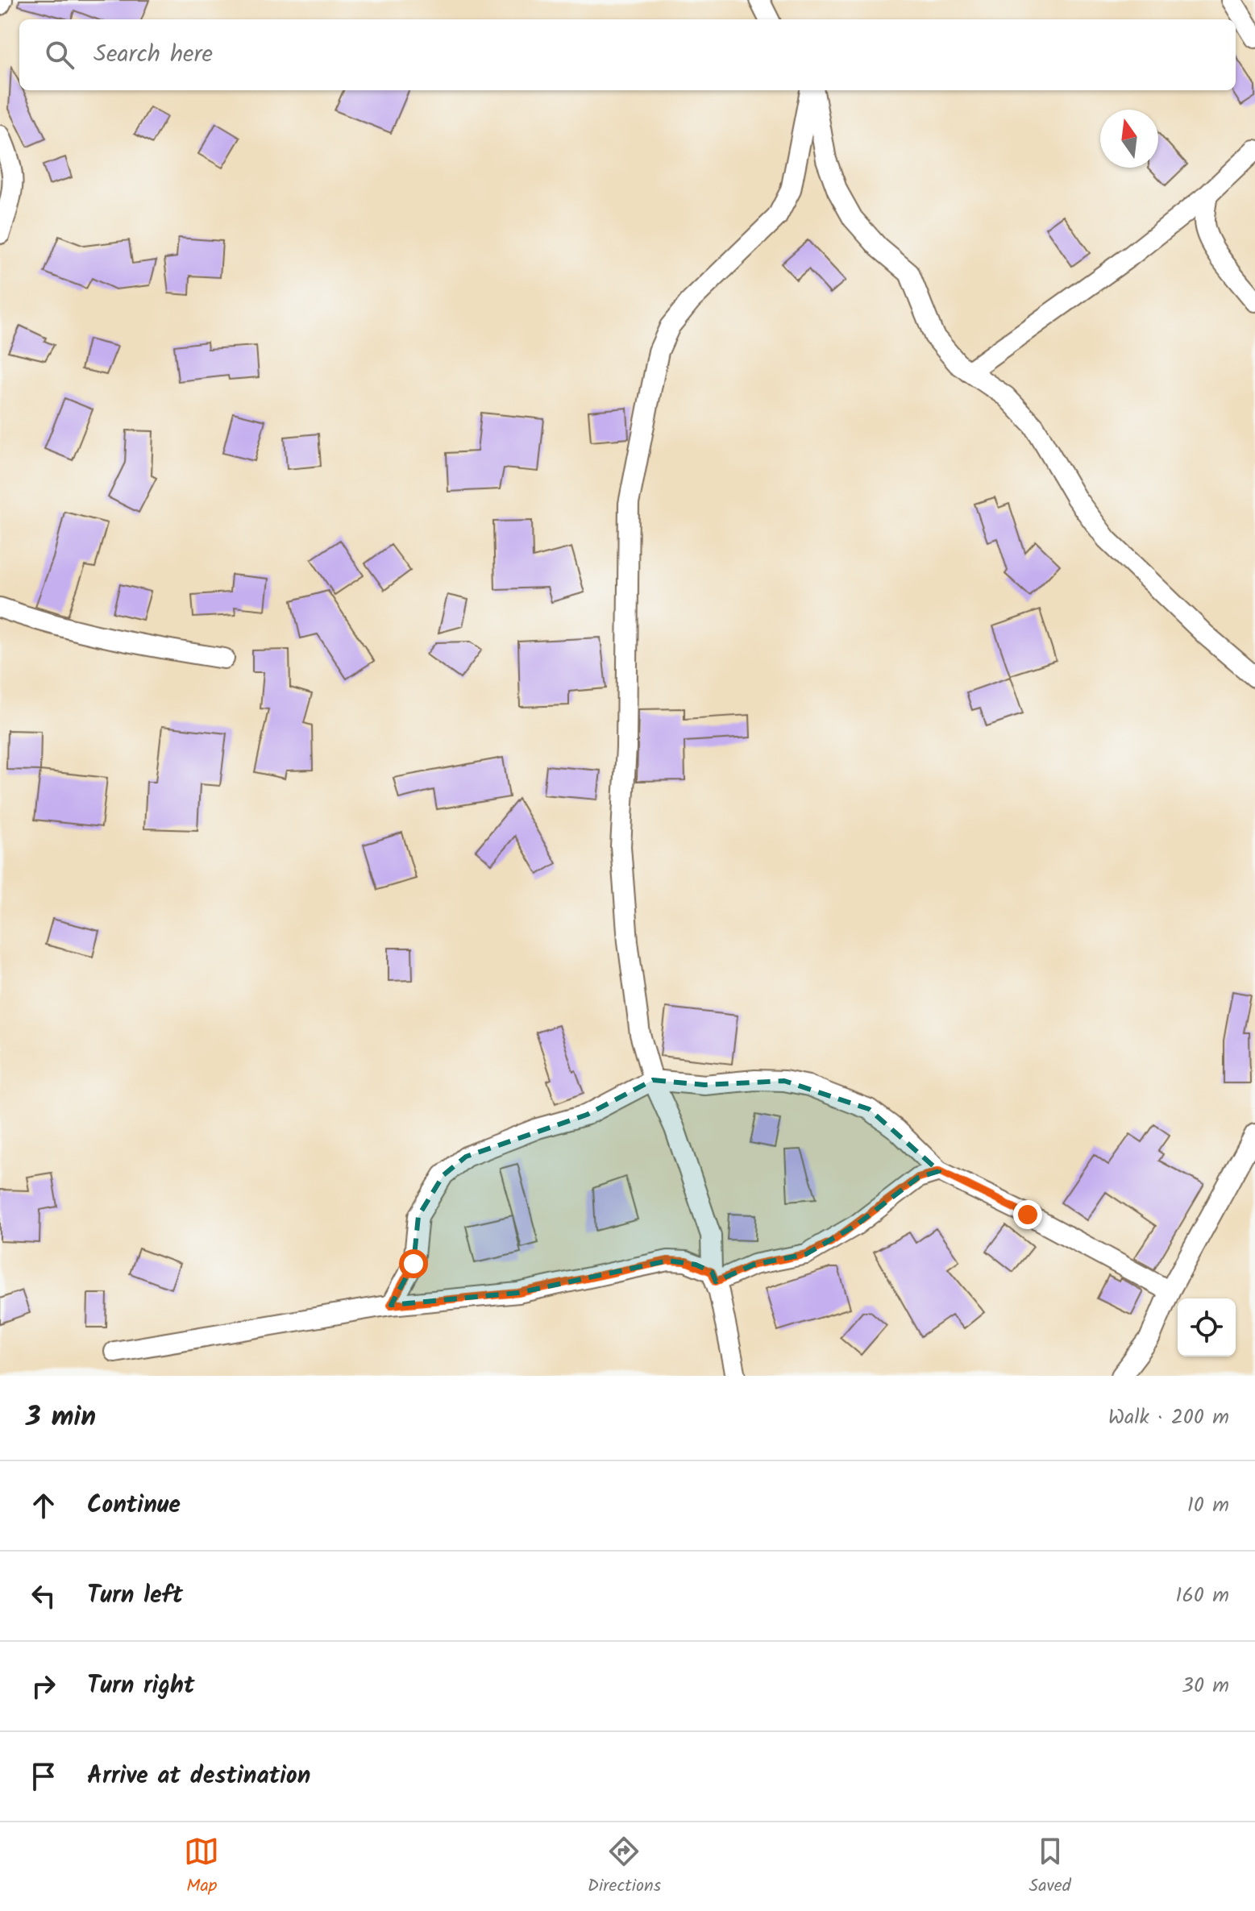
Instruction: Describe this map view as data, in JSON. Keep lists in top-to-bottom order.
{
  "north": "top",
  "page": {
    "search": "Search here",
    "heading": ["3 min", "Walk · 200 m"],
    "list": [
      ["Continue", "10 m"],
      ["Turn left", "160 m"],
      ["Turn right", "30 m"],
      "Arrive at destination"
    ],
    "nav": ["Map", "Directions", "Saved"]
  }
}
